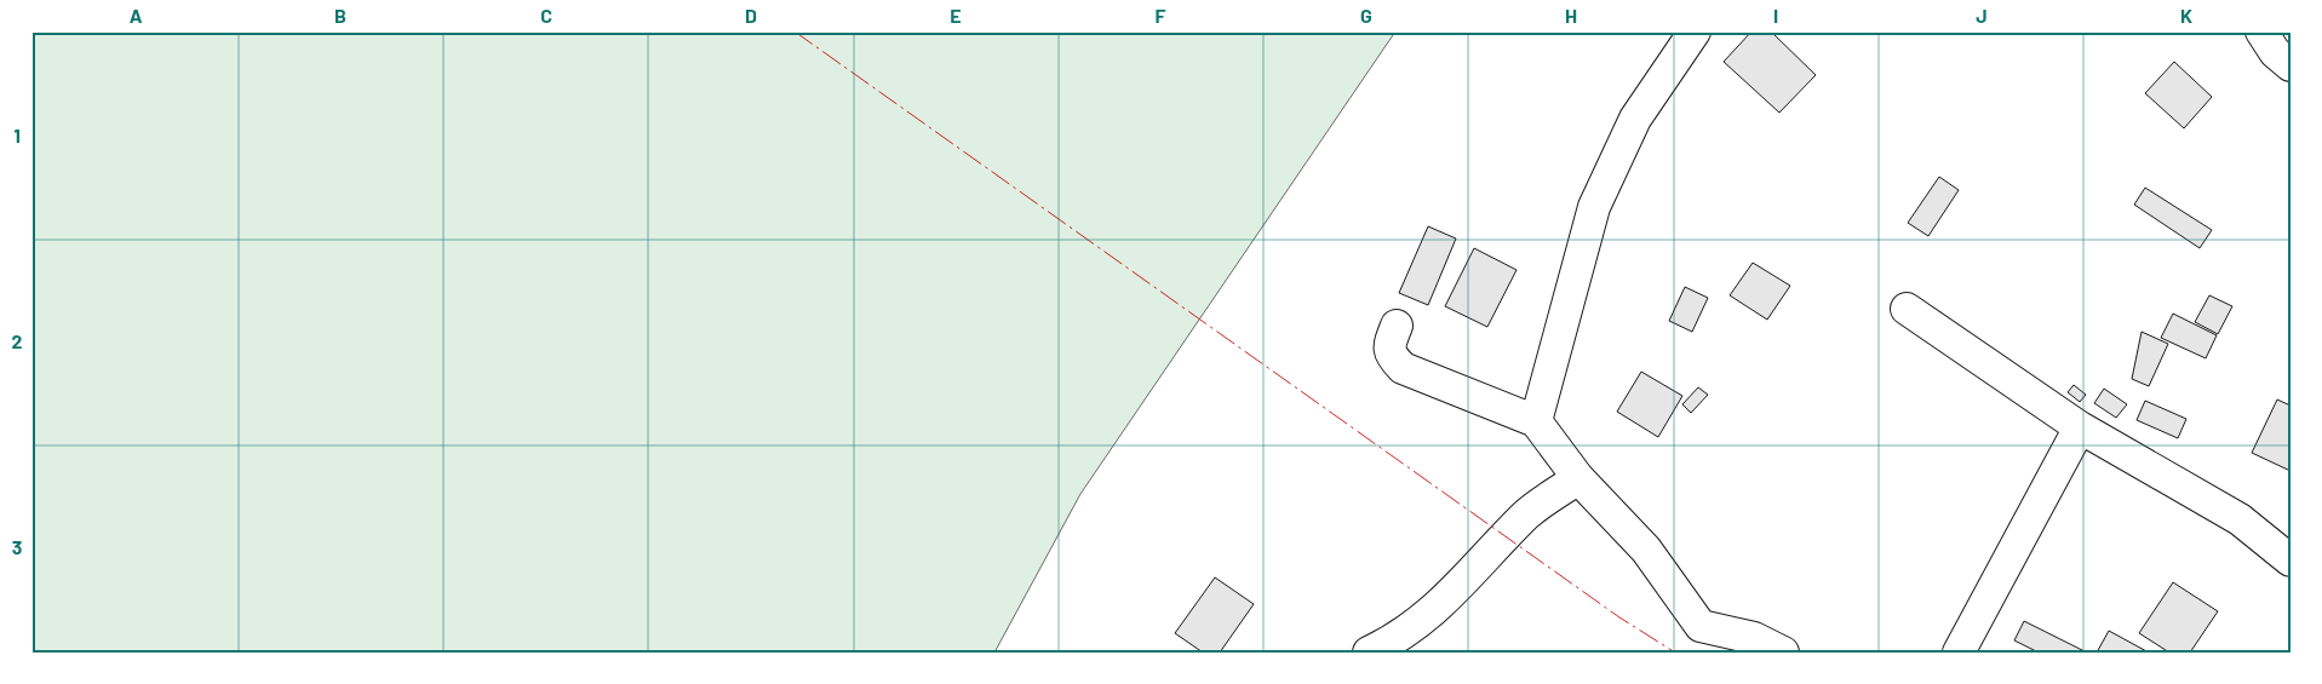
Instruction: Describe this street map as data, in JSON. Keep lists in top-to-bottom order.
{
  "grid": {
    "columns": [
      "A",
      "B",
      "C",
      "D",
      "E",
      "F",
      "G",
      "H",
      "I",
      "J",
      "K"
    ],
    "rows": ["1", "2", "3"]
  }
}
